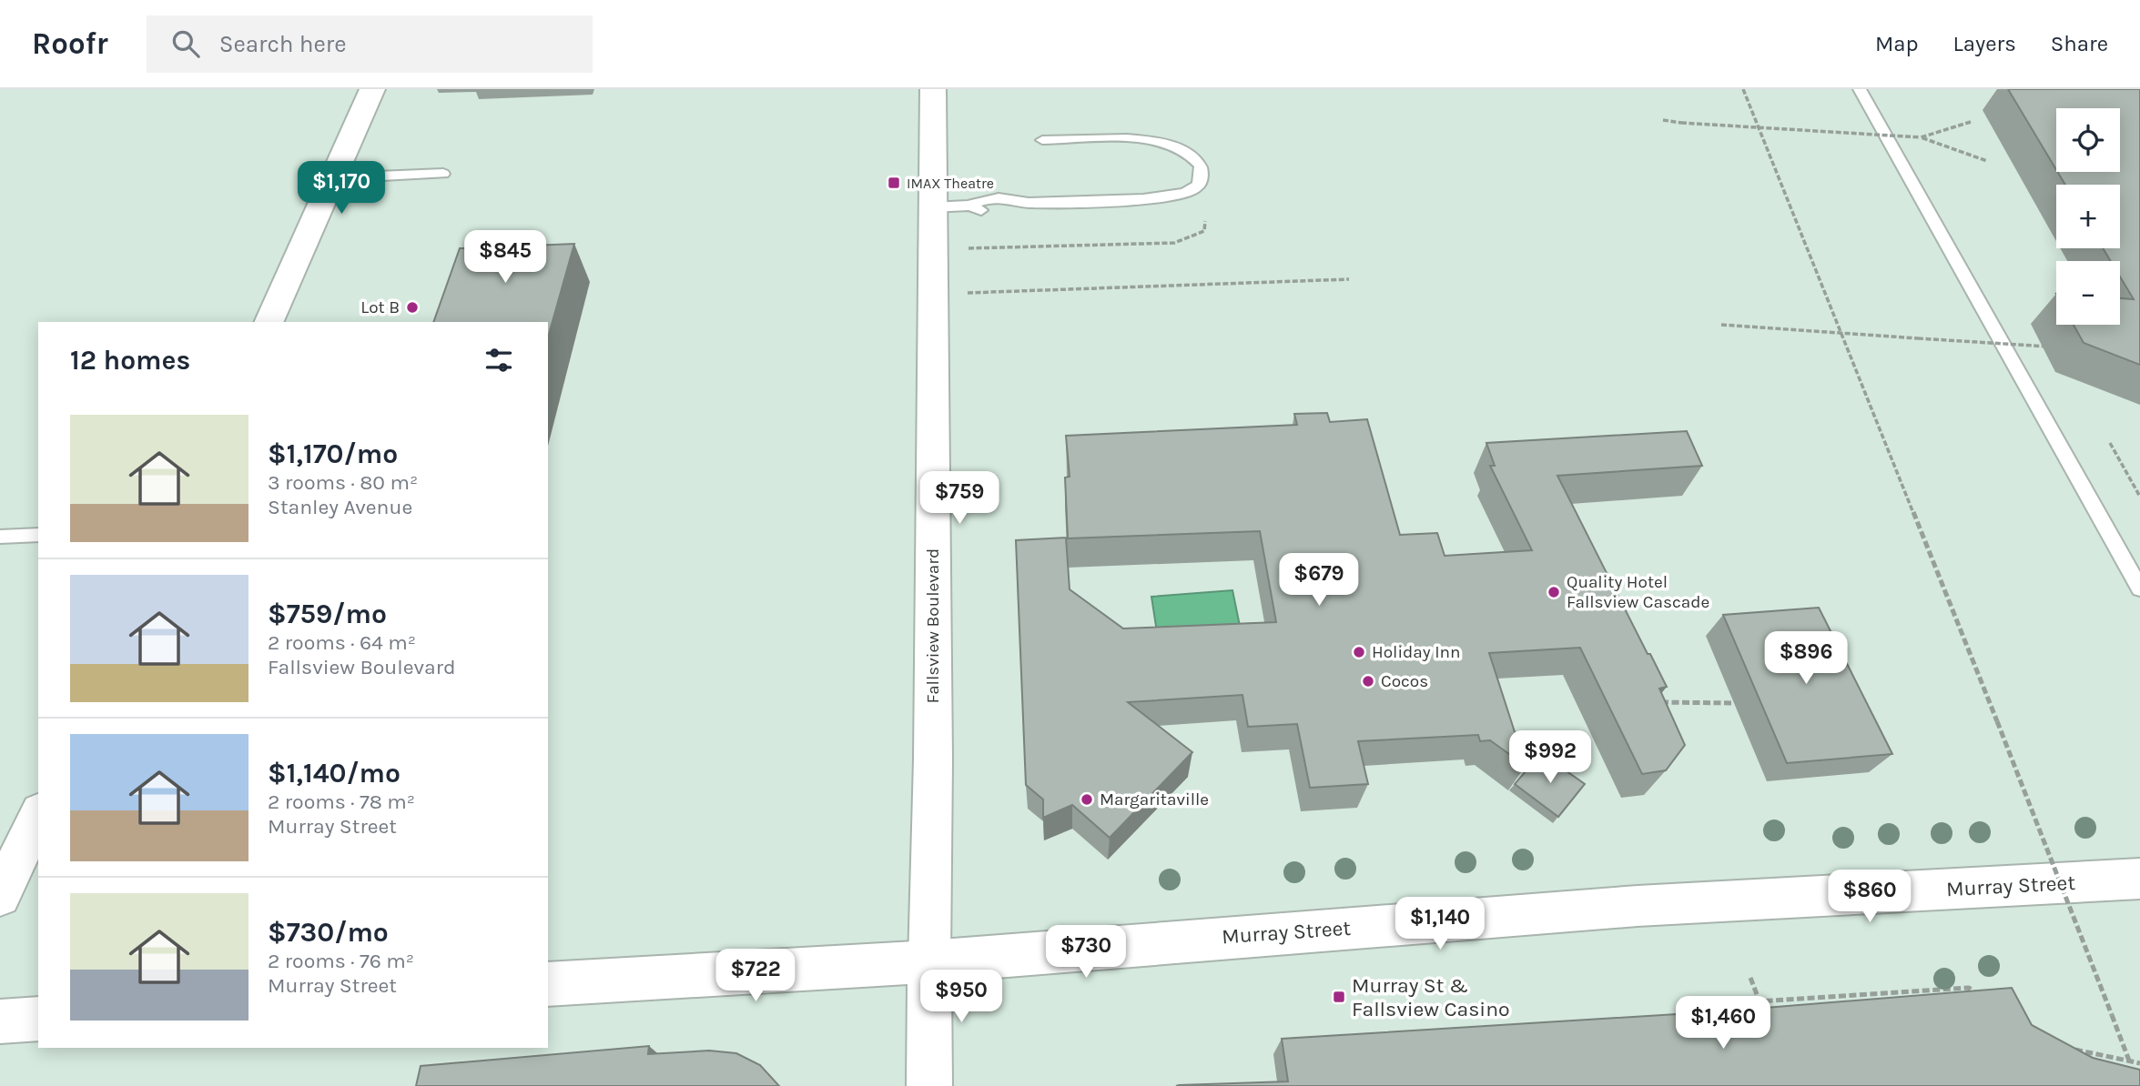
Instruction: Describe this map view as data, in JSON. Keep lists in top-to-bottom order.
{
  "streets": {
    "street": ["Fallsview Boulevard", "Murray Street"]
  },
  "crossings": [
    ["Fallsview Boulevard", "Murray Street"]
  ],
  "places": {
    "transit": ["IMAX Theatre", "Murray St & Fallsview Casino"],
    "other": [
      "Lot B",
      "Quality Hotel Fallsview Cascade",
      "Holiday Inn",
      "Cocos",
      "Margaritaville"
    ]
  },
  "page": {
    "header": "Roofr",
    "search": "Search here",
    "nav": ["Map", "Layers", "Share"],
    "map_buttons": ["+", "−"],
    "price": [
      "$1,170",
      "$845",
      "$759",
      "$679",
      "$896",
      "$992",
      "$860",
      "$1,140",
      "$730",
      "$722",
      "$950",
      "$1,460"
    ],
    "heading": "12 homes",
    "list": [
      {
        "name": "$1,170/mo",
        "note": "3 rooms · 80 m² · Stanley Avenue"
      },
      {
        "name": "$759/mo",
        "note": "2 rooms · 64 m² · Fallsview Boulevard"
      },
      {
        "name": "$1,140/mo",
        "note": "2 rooms · 78 m² · Murray Street"
      },
      {
        "name": "$730/mo",
        "note": "2 rooms · 76 m² · Murray Street"
      }
    ]
  }
}
